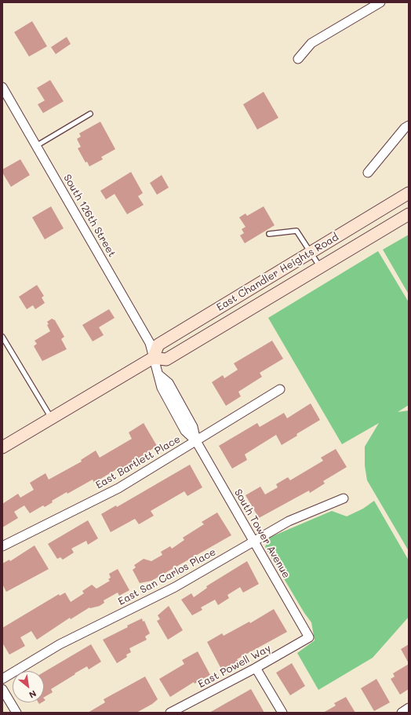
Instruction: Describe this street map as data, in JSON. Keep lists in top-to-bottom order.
{
  "streets": {
    "main road": ["East Chandler Heights Road"],
    "street": [
      "South 126th Street",
      "East Bartlett Place",
      "South Tower Avenue",
      "East San Carlos Place",
      "East Powell Way"
    ]
  },
  "crossings": [
    ["South 126th Street", "East Chandler Heights Road"],
    ["South 126th Street", "South Tower Avenue"],
    ["East Chandler Heights Road", "South Tower Avenue"],
    ["East Bartlett Place", "South Tower Avenue"],
    ["South Tower Avenue", "East San Carlos Place"],
    ["South Tower Avenue", "East Powell Way"]
  ],
  "north": "bottom right"
}
